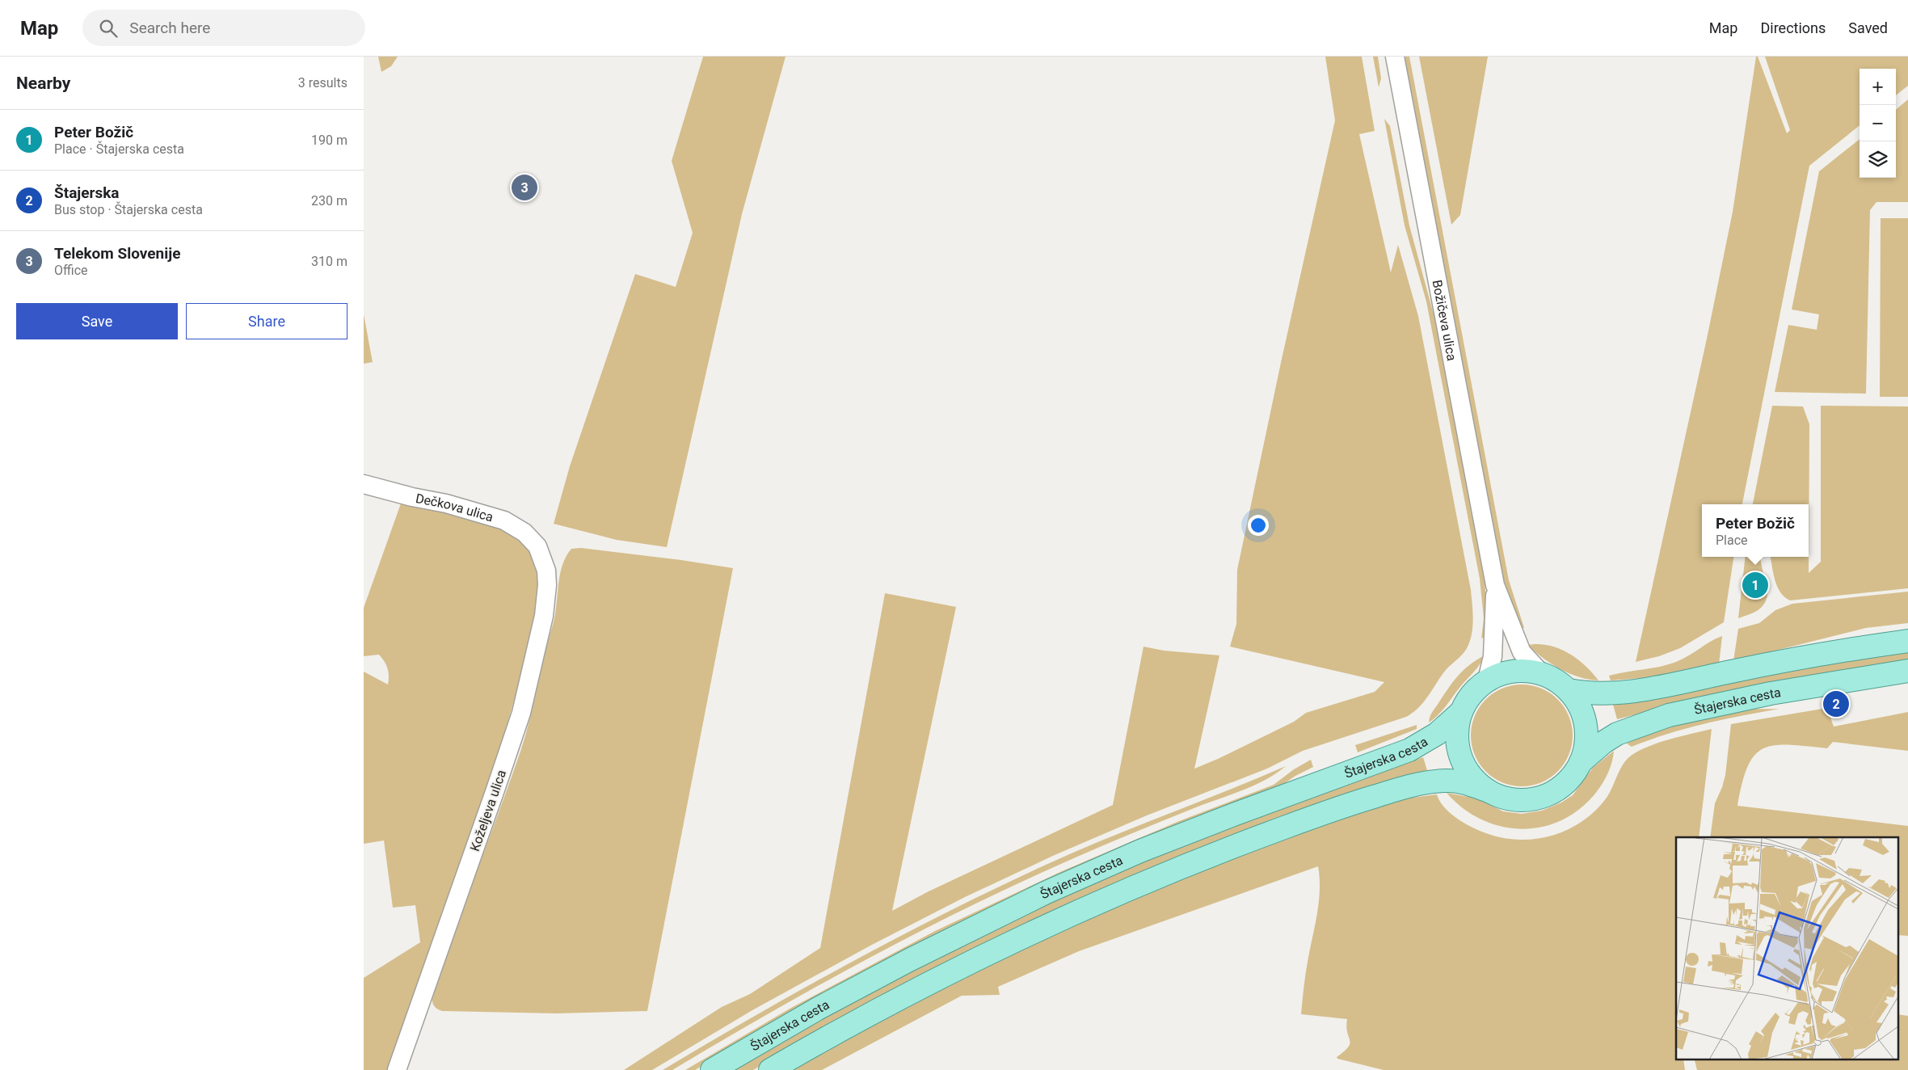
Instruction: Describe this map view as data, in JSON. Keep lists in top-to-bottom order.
{
  "streets": {
    "main road": ["Štajerska cesta"],
    "street": ["Božičeva ulica", "Dečkova ulica", "Koželjeva ulica"]
  },
  "crossings": [
    ["Božičeva ulica", "Štajerska cesta"],
    ["Dečkova ulica", "Koželjeva ulica"]
  ],
  "page": {
    "header": "Map",
    "search": "Search here",
    "nav": ["Map", "Directions", "Saved"],
    "heading": ["Nearby", "3 results"],
    "map_buttons": ["+", "−"],
    "list": [
      {
        "mark": "1",
        "name": "Peter Božič",
        "note": "Place · Štajerska cesta",
        "value": "190 m"
      },
      {
        "mark": "2",
        "name": "Štajerska",
        "note": "Bus stop · Štajerska cesta",
        "value": "230 m"
      },
      {
        "mark": "3",
        "name": "Telekom Slovenije",
        "note": "Office",
        "value": "310 m"
      }
    ],
    "pins": ["3", "1", "2"],
    "buttons": ["Save", "Share"],
    "popup": ["Peter Božič", "Place"]
  }
}
